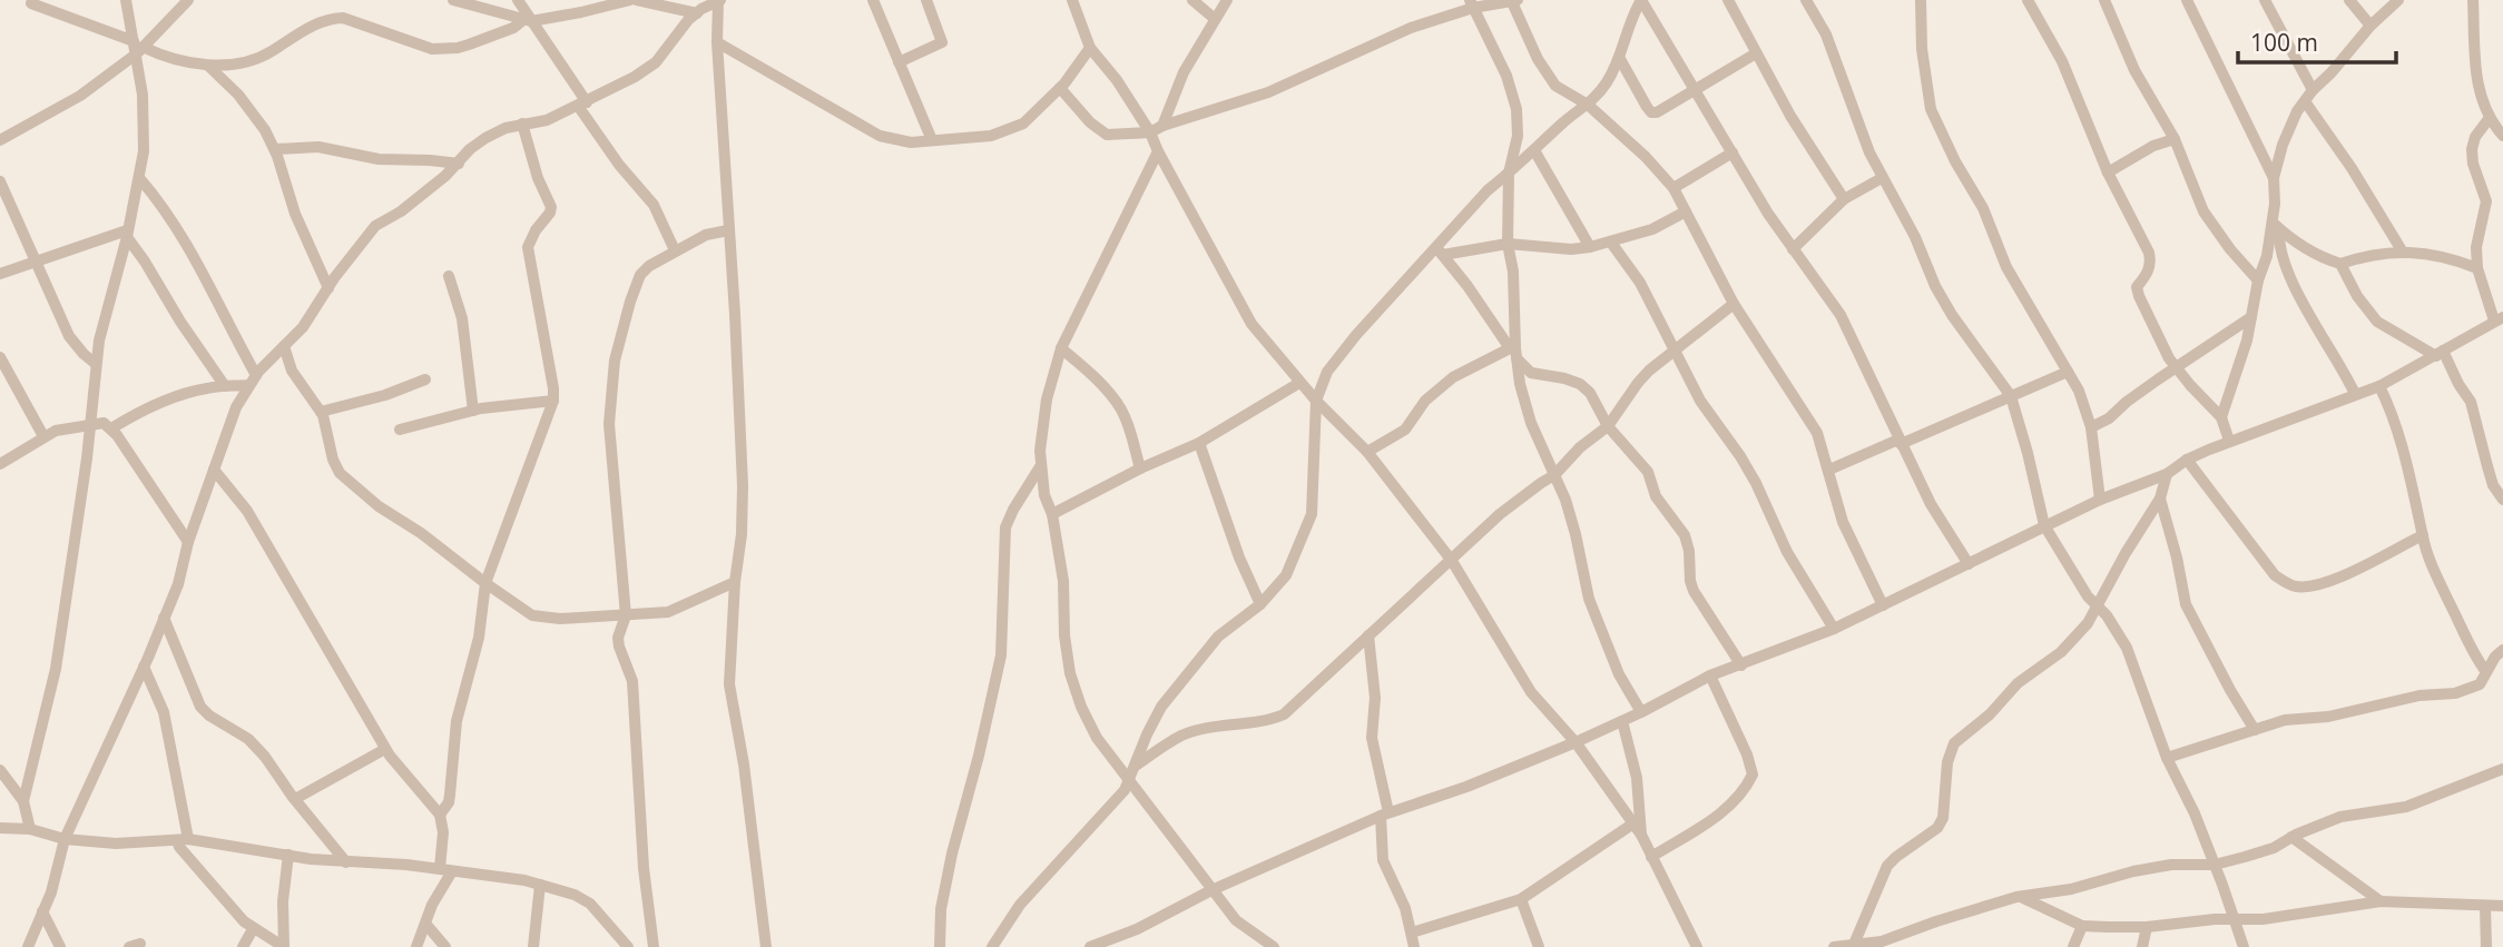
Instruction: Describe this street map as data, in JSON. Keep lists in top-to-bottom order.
{
  "scale_bar": "100 m"
}
